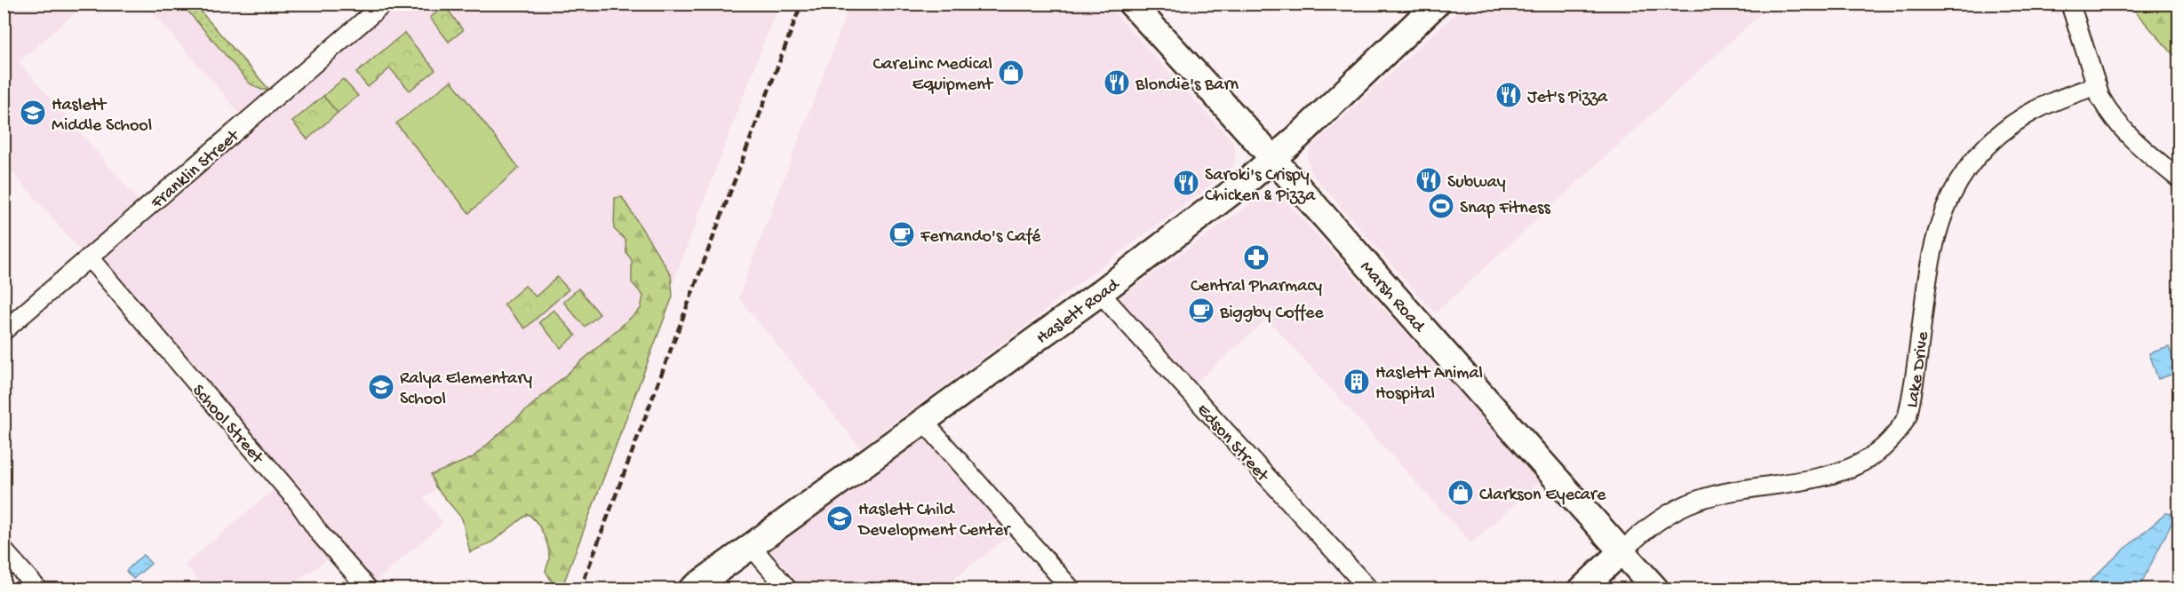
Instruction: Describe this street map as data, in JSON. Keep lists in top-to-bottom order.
{
  "streets": {
    "main road": ["Marsh Road", "Haslett Road", "Lake Drive"],
    "street": ["Franklin Street", "School Street", "Edson Street"]
  },
  "crossings": [
    ["Franklin Street", "School Street"],
    ["Marsh Road", "Haslett Road"],
    ["Marsh Road", "Lake Drive"],
    ["Haslett Road", "Edson Street"]
  ],
  "places": {
    "shop": ["CareLinc Medical Equipment", "Clarkson Eyecare"],
    "restaurant": [
      "Blondie's Barn",
      "Jet's Pizza",
      "Subway",
      "Saroki's Crispy Chicken & Pizza"
    ],
    "school or university": ["Haslett Middle School", "Ralya Elementary School", "Haslett Child Development Center"],
    "sports": ["Snap Fitness"],
    "cafe": ["Fernando's Café", "Biggby Coffee"],
    "pharmacy": ["Central Pharmacy"],
    "building": ["Haslett Animal Hospital"]
  }
}
